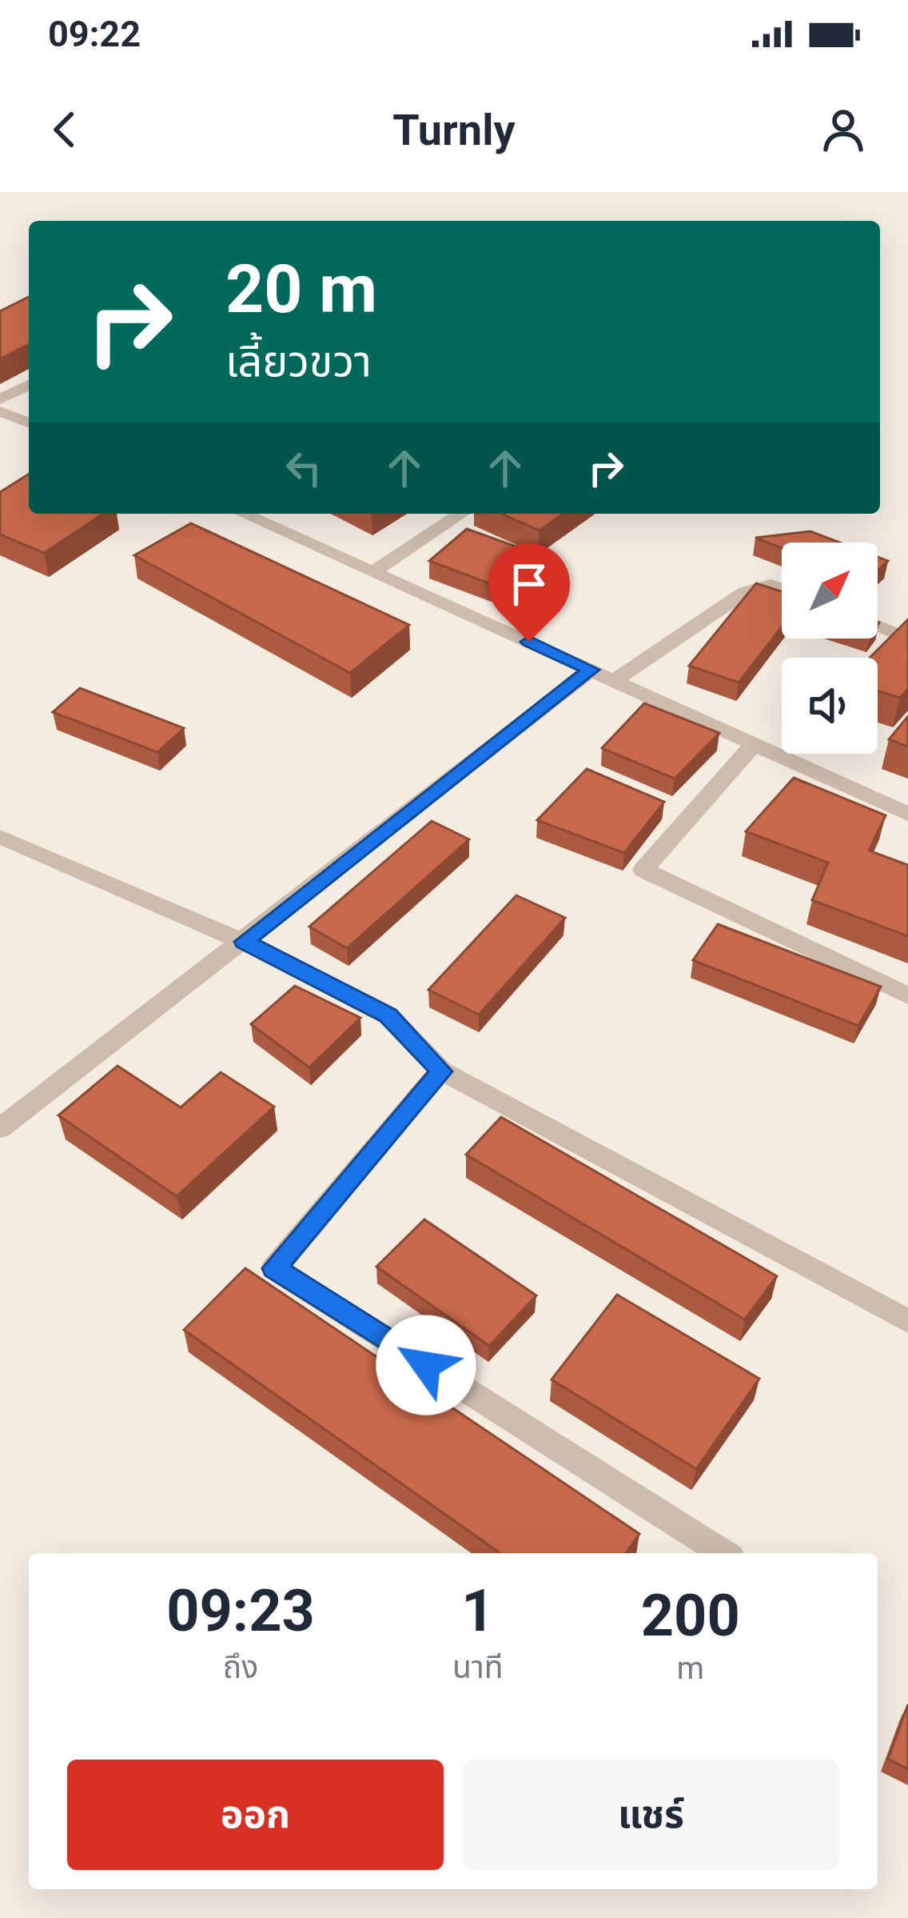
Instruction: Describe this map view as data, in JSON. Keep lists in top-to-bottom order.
{
  "north": "top right",
  "page": {
    "status": "09:22",
    "header": "Turnly",
    "turn": ["20 m", "เลี้ยวขวา"],
    "eta": [
      "09:23",
      "ถึง",
      "1",
      "นาที",
      "200",
      "m"
    ],
    "buttons": ["ออก", "แชร์"]
  }
}
